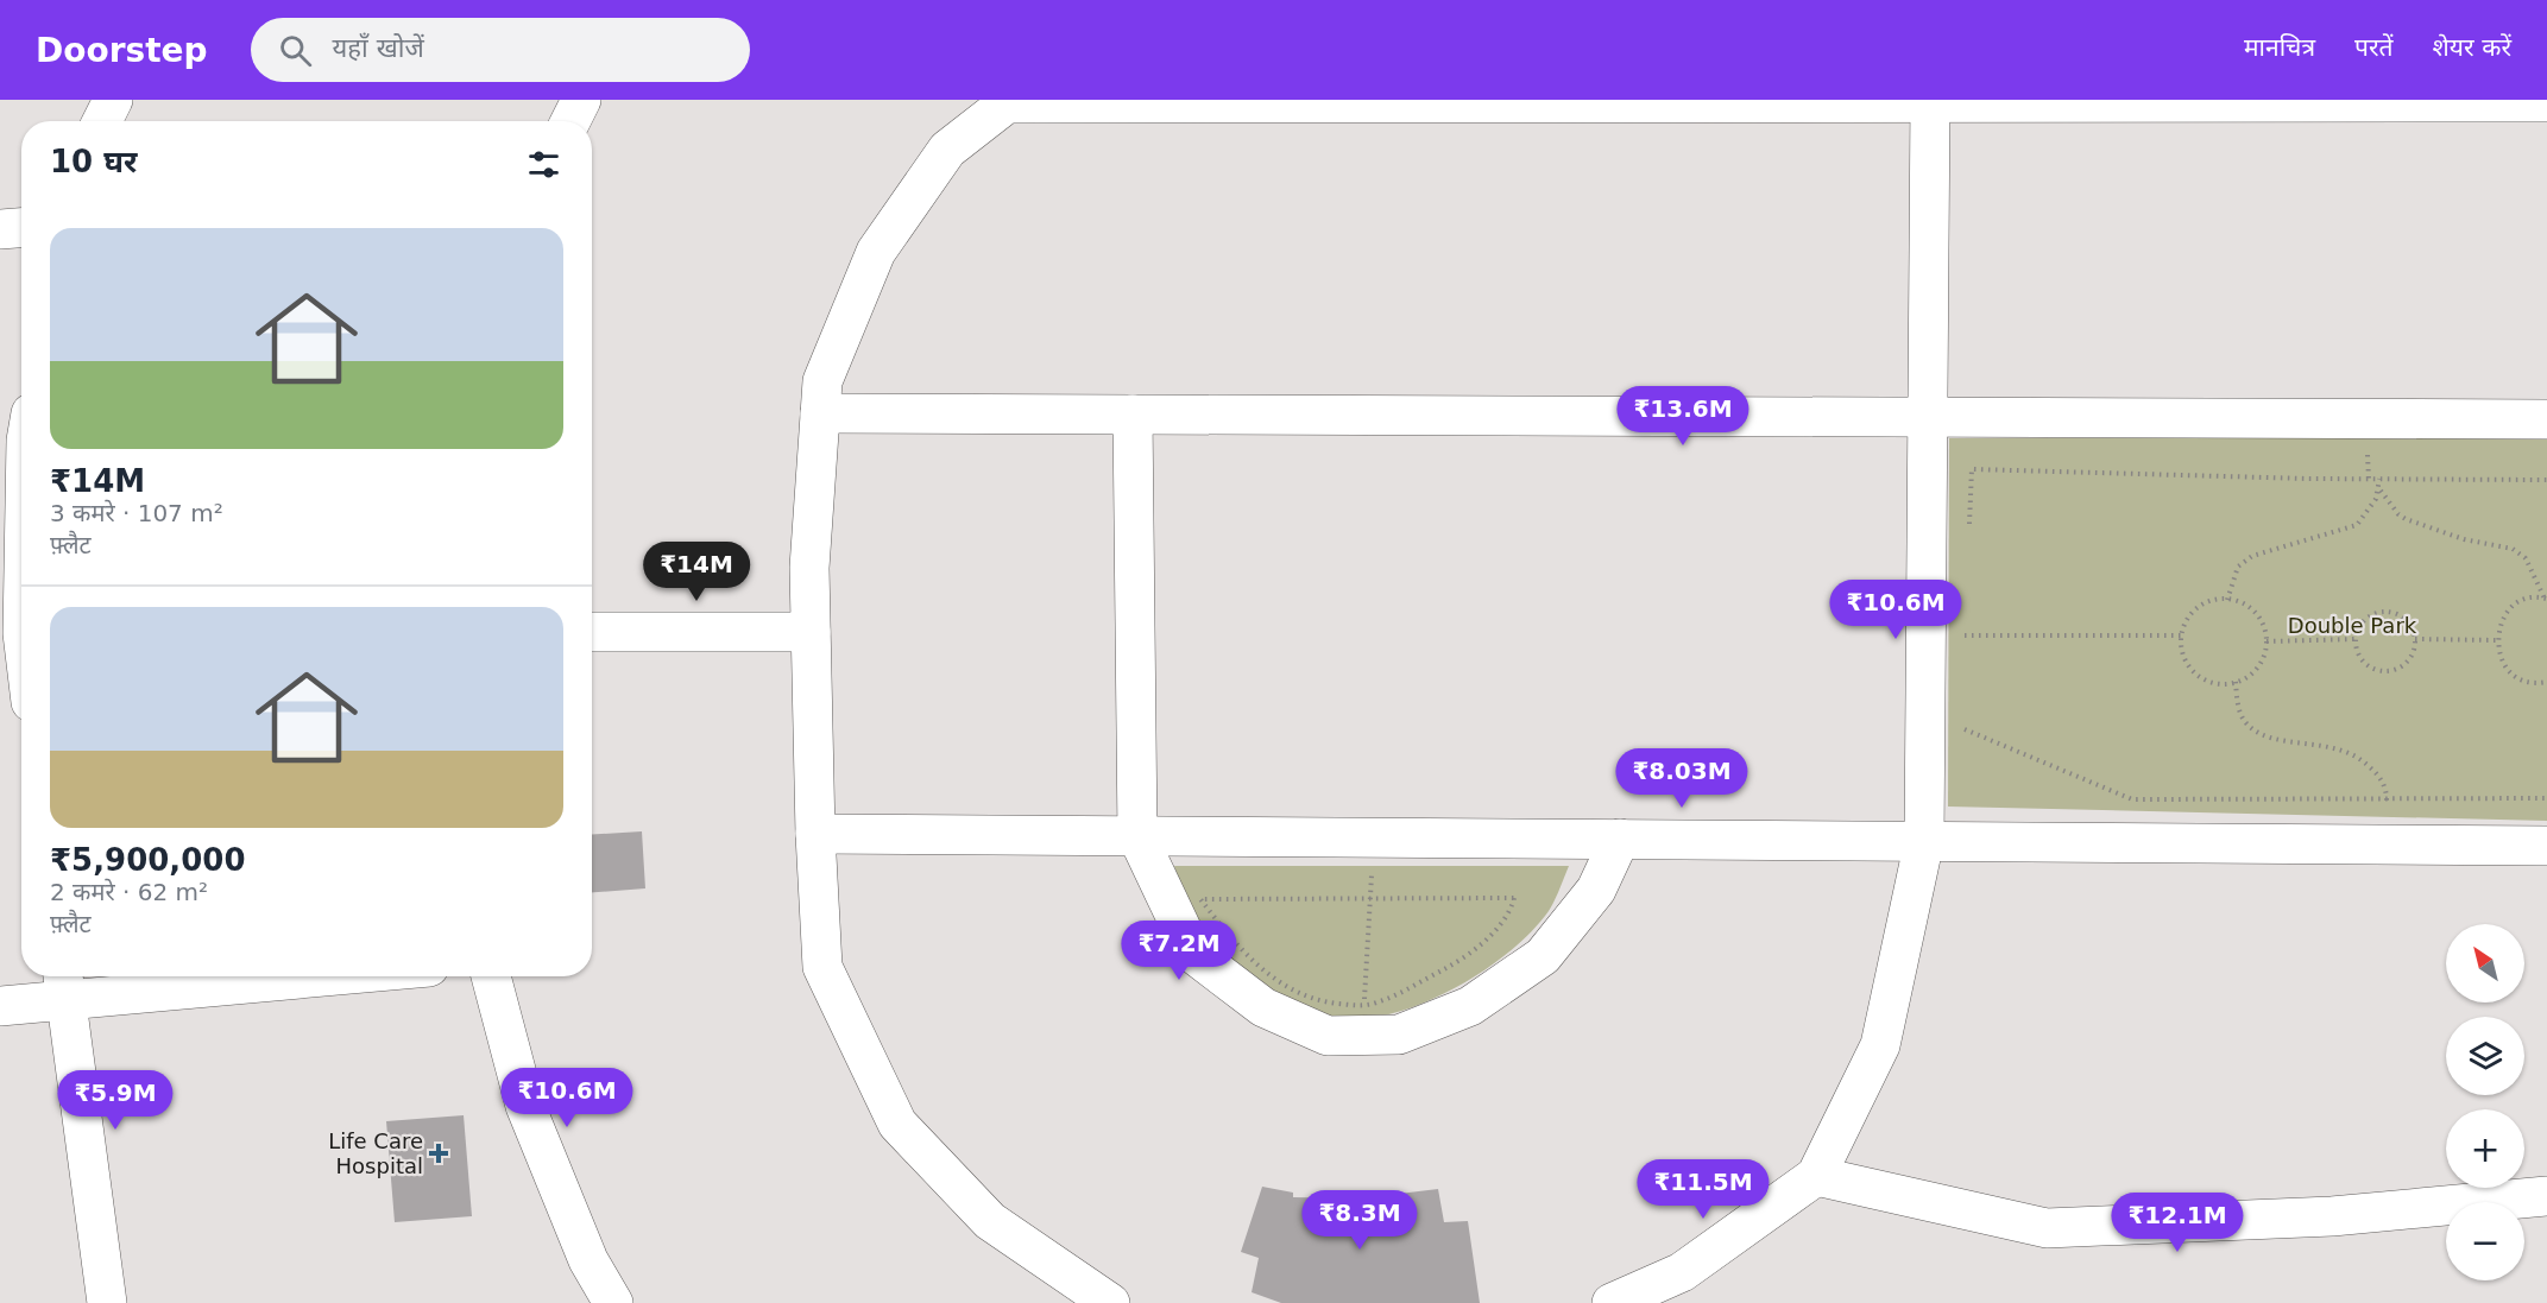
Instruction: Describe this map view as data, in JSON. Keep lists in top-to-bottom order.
{
  "parks": ["Double Park"],
  "places": {
    "health": ["Life Care Hospital"]
  },
  "north": "top left",
  "page": {
    "header": "Doorstep",
    "search": "यहाँ खोजें",
    "nav": ["मानचित्र", "परतें", "शेयर करें"],
    "heading": "10 घर",
    "list": [
      {
        "name": "₹14M",
        "note": "3 कमरे · 107 m² · फ़्लैट"
      },
      {
        "name": "₹5,900,000",
        "note": "2 कमरे · 62 m² · फ़्लैट"
      }
    ],
    "price": [
      "₹13.6M",
      "₹14M",
      "₹10.6M",
      "₹8.03M",
      "₹7.2M",
      "₹10.6M",
      "₹5.9M",
      "₹11.5M",
      "₹8.3M",
      "₹12.1M"
    ],
    "map_buttons": ["+", "−"]
  }
}
